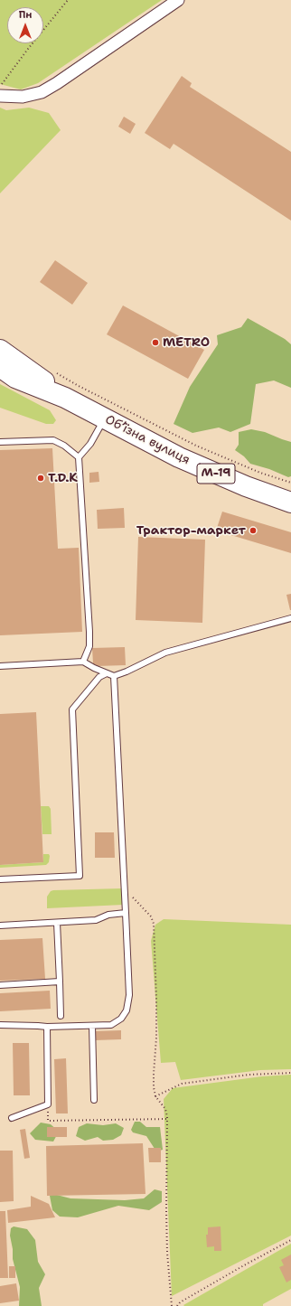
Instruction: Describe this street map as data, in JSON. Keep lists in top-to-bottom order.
{
  "streets": {
    "highway": ["Обʼїзна вулиця", "М-19"]
  },
  "crossings": [
    ["Обʼїзна вулиця", "М-19"]
  ],
  "places": ["METRO", "T.D.K", "Трактор-маркет"],
  "north": "top"
}
